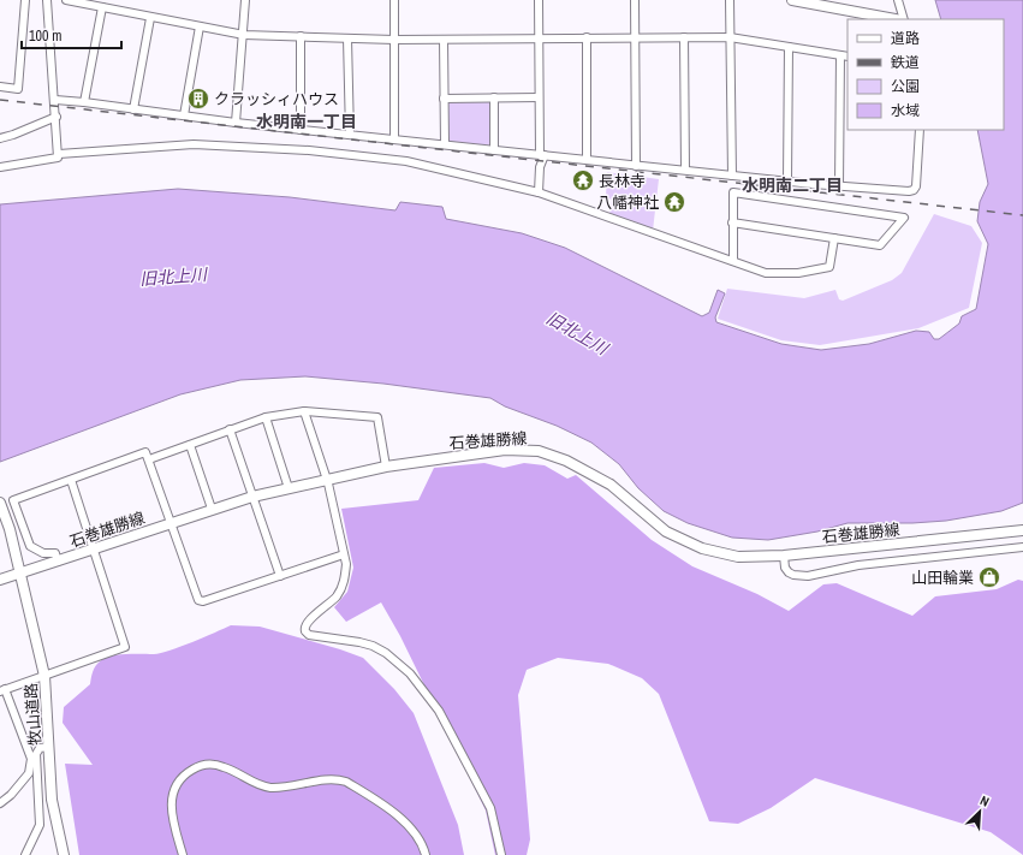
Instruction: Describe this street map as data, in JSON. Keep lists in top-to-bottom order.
{
  "streets": {
    "main road": ["石巻雄勝線", "牧山道路"]
  },
  "crossings": [
    ["石巻雄勝線", "牧山道路"]
  ],
  "districts": ["水明南一丁目", "水明南二丁目"],
  "water": ["旧北上川"],
  "places": {
    "building": ["クラッシィハウス"],
    "temple": ["長林寺", "八幡神社"],
    "shop": ["山田輪業"]
  },
  "legend": [
    "道路",
    "鉄道",
    "公園",
    "水域"
  ],
  "scale_bar": "100 m",
  "north": "top right"
}
